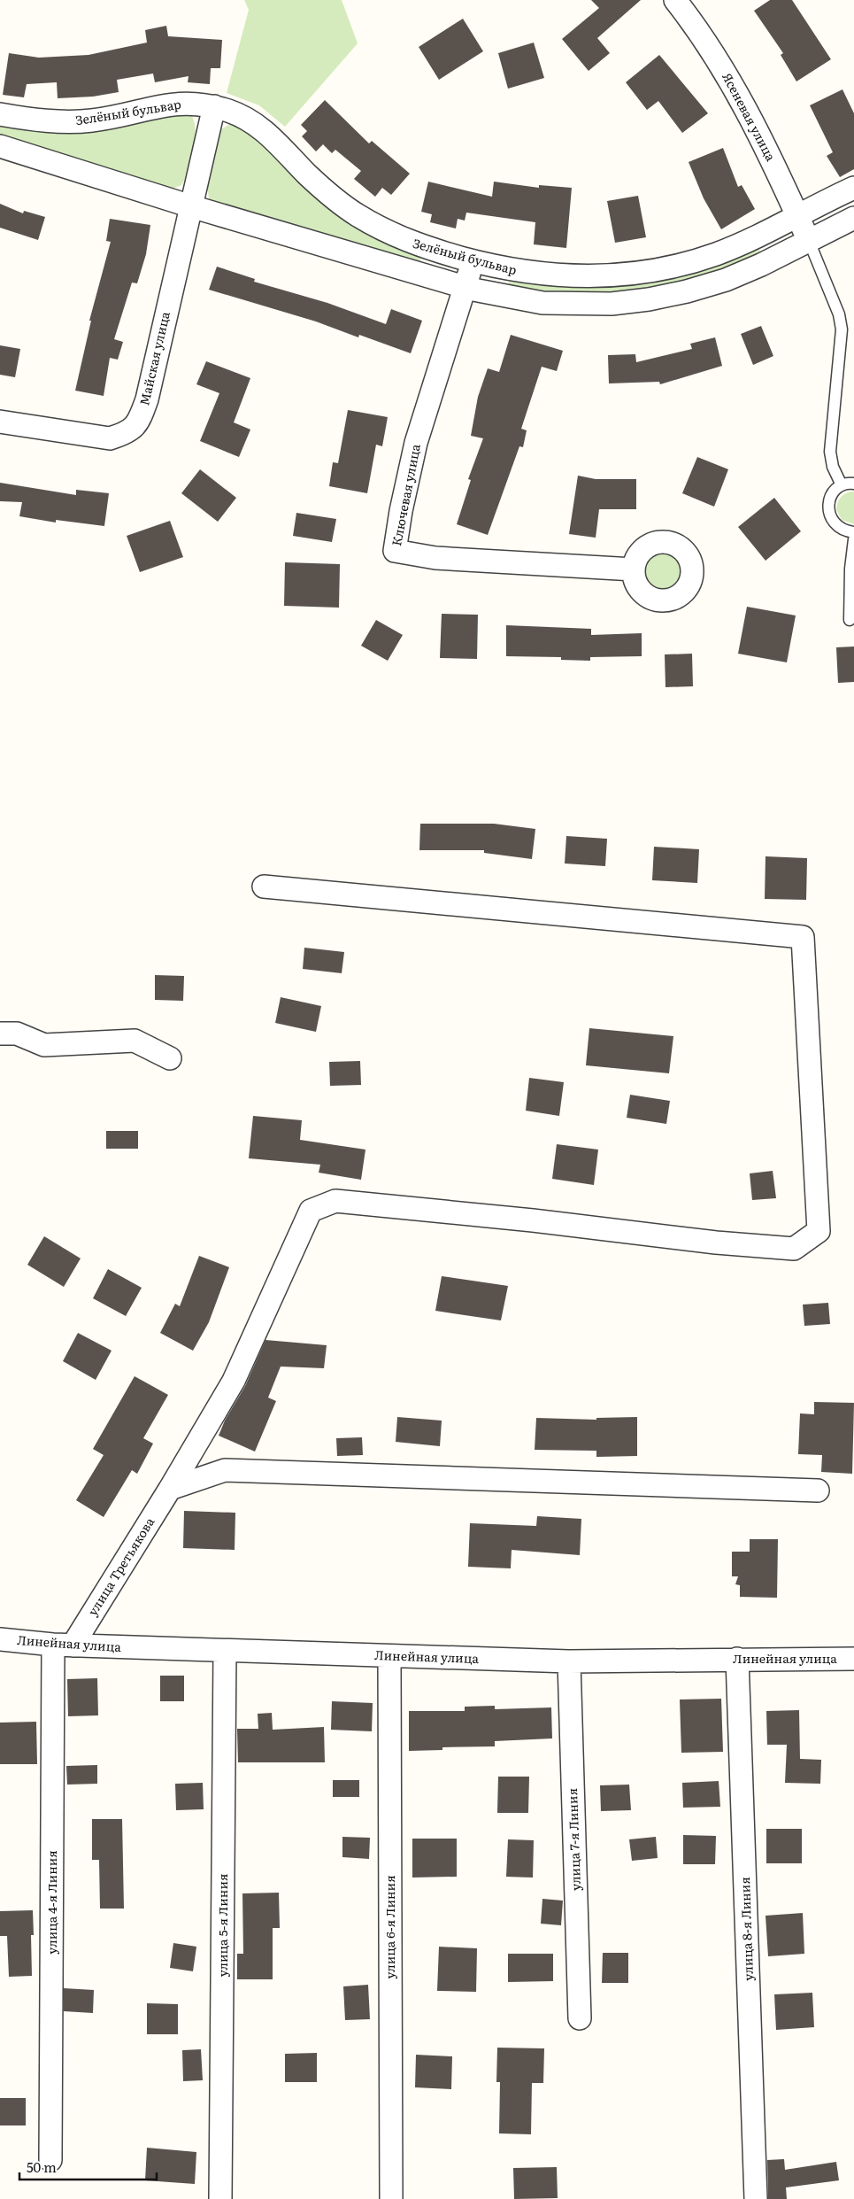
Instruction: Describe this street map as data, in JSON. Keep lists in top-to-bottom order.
{
  "streets": {
    "street": [
      "Зелёный бульвар",
      "Ясеневая улица",
      "Майская улица",
      "Ключевая улица",
      "улица Третьякова",
      "Линейная улица",
      "улица 7-я Линия",
      "улица 4-я Линия",
      "улица 5-я Линия",
      "улица 6-я Линия",
      "улица 8-я Линия"
    ]
  },
  "crossings": [
    ["Зелёный бульвар", "Ясеневая улица"],
    ["Зелёный бульвар", "Майская улица"],
    ["Зелёный бульвар", "Ключевая улица"],
    ["улица Третьякова", "Линейная улица"],
    ["улица Третьякова", "улица 4-я Линия"],
    ["Линейная улица", "улица 7-я Линия"],
    ["Линейная улица", "улица 4-я Линия"],
    ["Линейная улица", "улица 5-я Линия"],
    ["Линейная улица", "улица 6-я Линия"],
    ["Линейная улица", "улица 8-я Линия"]
  ],
  "scale_bar": "50 m"
}
